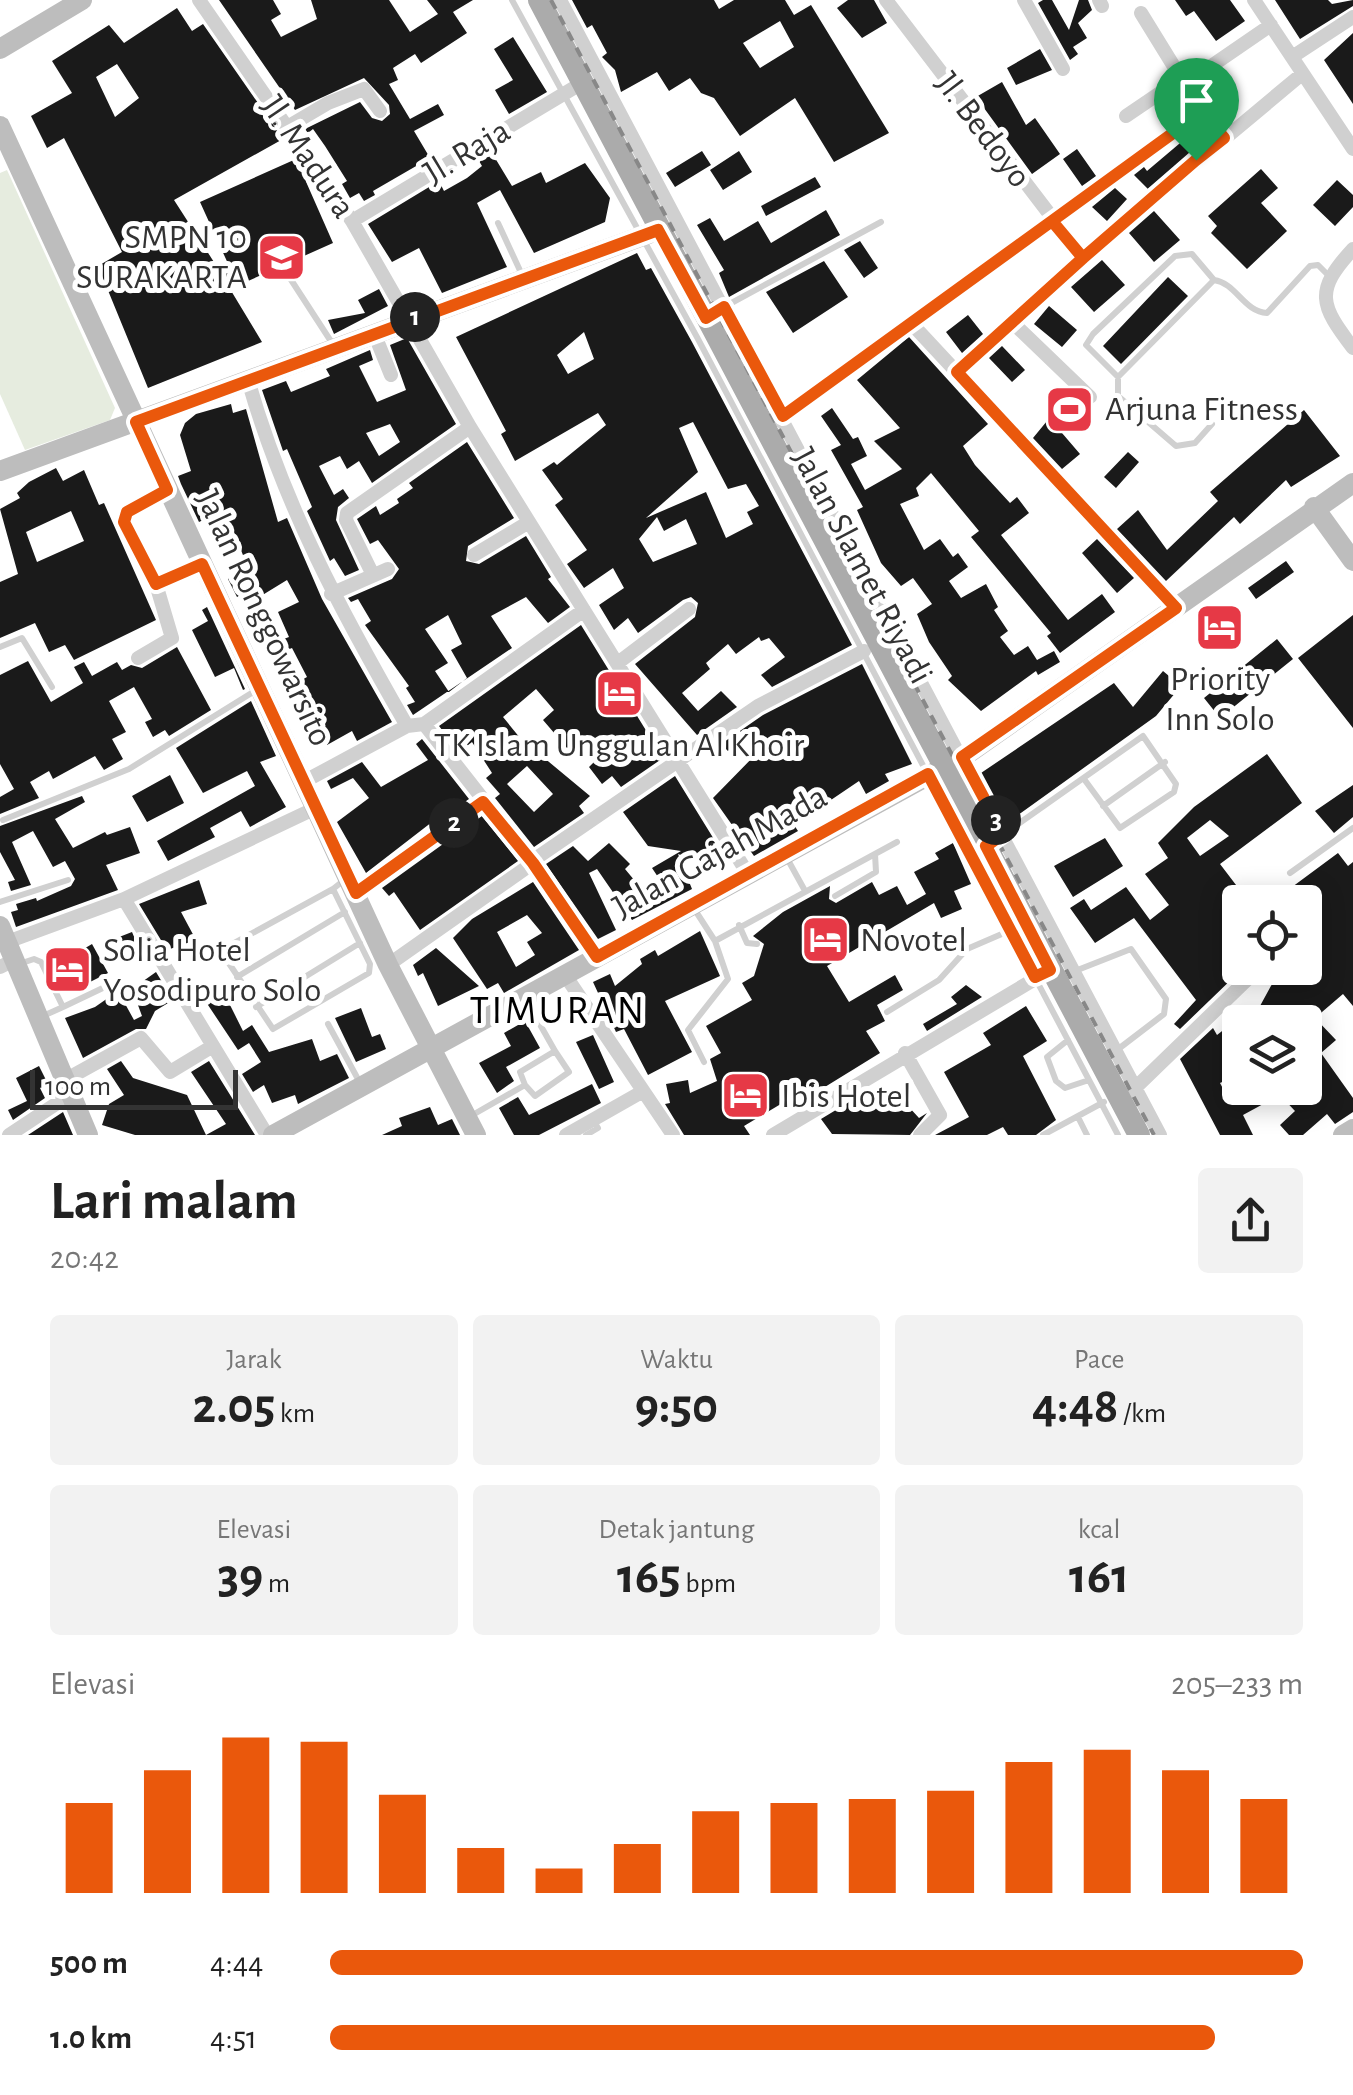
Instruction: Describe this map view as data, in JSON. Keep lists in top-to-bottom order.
{
  "streets": {
    "main road": ["Jalan Ronggowarsito", "Jalan Gajah Mada"],
    "street": [
      "Jl. Bedoyo",
      "Jl. Raja",
      "Jl. Madura",
      "Jalan Slamet Riyadi"
    ]
  },
  "crossings": [
    ["Jl. Raja", "Jl. Madura"],
    ["Jl. Madura", "Jalan Gajah Mada"],
    ["Jalan Slamet Riyadi", "Jalan Gajah Mada"],
    ["Jalan Ronggowarsito", "Jalan Gajah Mada"]
  ],
  "districts": ["TIMURAN"],
  "places": {
    "school or university": ["SMPN 10 SURAKARTA"],
    "sports": ["Arjuna Fitness"],
    "hotel": [
      "Priority Inn Solo",
      "TK Islam Unggulan Al Khoir",
      "Novotel",
      "Solia Hotel Yosodipuro Solo",
      "Ibis Hotel"
    ]
  },
  "scale_bar": "100 m",
  "page": {
    "pins": ["1", "3", "2"],
    "scale": "100 m",
    "heading": ["Lari malam", "20:42"],
    "stats": [
      ["Jarak", "2.05 km"],
      ["Waktu", "9:50"],
      ["Pace", "4:48 /km"],
      ["Elevasi", "39 m"],
      ["Detak jantung", "165 bpm"],
      ["kcal", "161"]
    ],
    "chart": ["Elevasi", "205–233 m"],
    "list": [
      {
        "name": "500 m",
        "note": "4:44"
      },
      {
        "name": "1.0 km",
        "note": "4:51"
      }
    ]
  }
}
